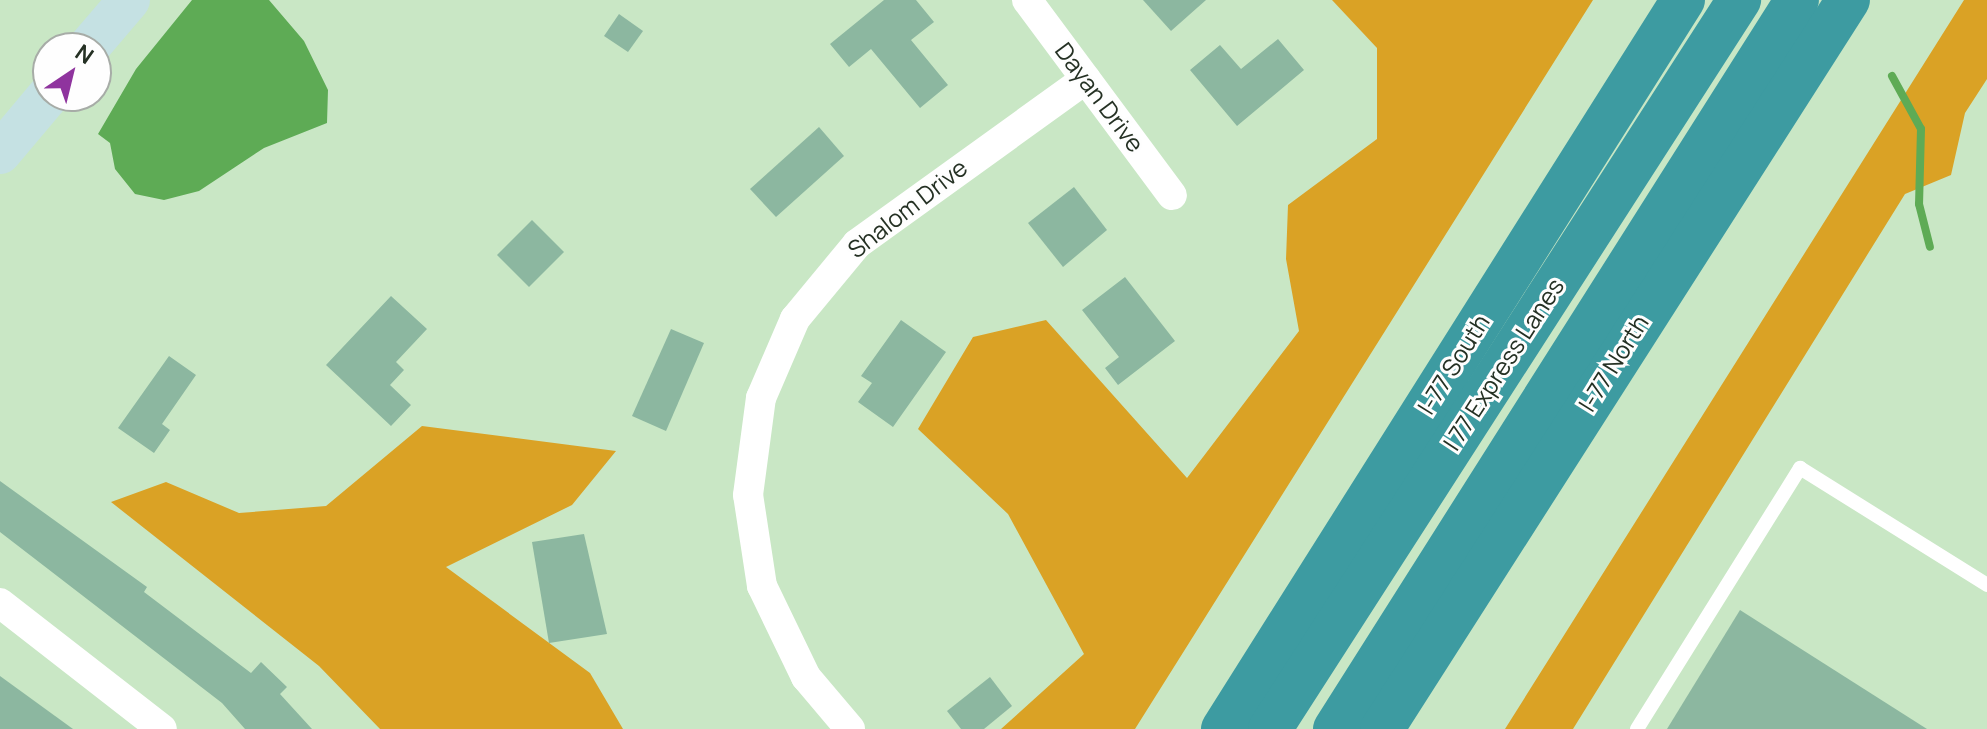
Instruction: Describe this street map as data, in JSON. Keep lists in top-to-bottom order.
{
  "streets": {
    "highway": ["I-77 North", "I-77 South", "I 77 Express Lanes"],
    "street": ["Dayan Drive", "Shalom Drive"]
  },
  "crossings": [
    ["Dayan Drive", "Shalom Drive"]
  ],
  "north": "top right"
}
